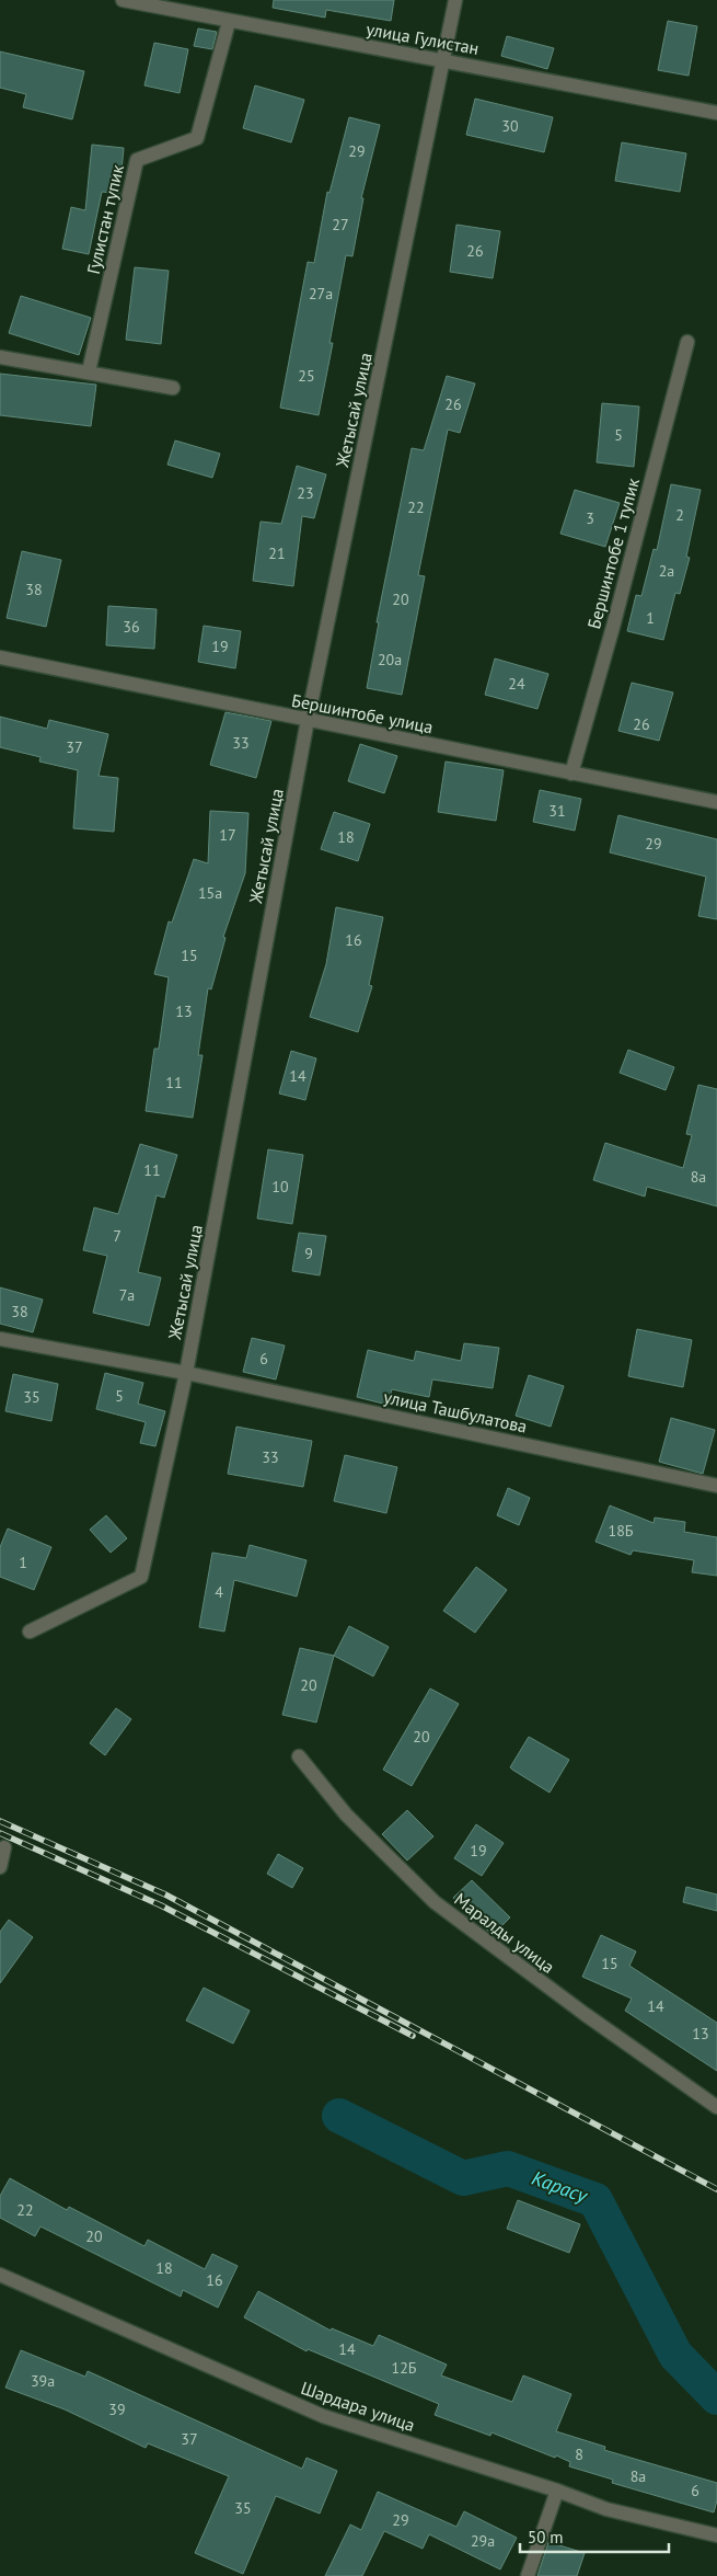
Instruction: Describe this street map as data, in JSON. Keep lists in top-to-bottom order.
{
  "streets": {
    "street": [
      "улица Гулистан",
      "Гулистан тупик",
      "Жетысай улица",
      "Бершинтобе 1 тупик",
      "Бершинтобе улица",
      "улица Ташбулатова",
      "Маралды улица",
      "Шардара улица"
    ]
  },
  "crossings": [
    ["улица Гулистан", "Гулистан тупик"],
    ["улица Гулистан", "Жетысай улица"],
    ["Жетысай улица", "Бершинтобе улица"],
    ["Жетысай улица", "улица Ташбулатова"],
    ["Бершинтобе 1 тупик", "Бершинтобе улица"]
  ],
  "water": ["Карасу"],
  "house_numbers": [
    "30",
    "29",
    "27",
    "26",
    "27а",
    "25",
    "26",
    "5",
    "23",
    "22",
    "2",
    "3",
    "21",
    "2а",
    "38",
    "20",
    "1",
    "36",
    "19",
    "20а",
    "24",
    "26",
    "33",
    "37",
    "31",
    "17",
    "18",
    "29",
    "15а",
    "16",
    "15",
    "13",
    "14",
    "11",
    "11",
    "8а",
    "10",
    "7",
    "9",
    "7а",
    "38",
    "6",
    "5",
    "35",
    "33",
    "18Б",
    "1",
    "4",
    "20",
    "20",
    "19",
    "15",
    "14",
    "13",
    "22",
    "20",
    "18",
    "16",
    "14",
    "12Б",
    "39а",
    "39",
    "37",
    "8",
    "8а",
    "6",
    "35",
    "29",
    "29а"
  ],
  "scale_bar": "50 m"
}
